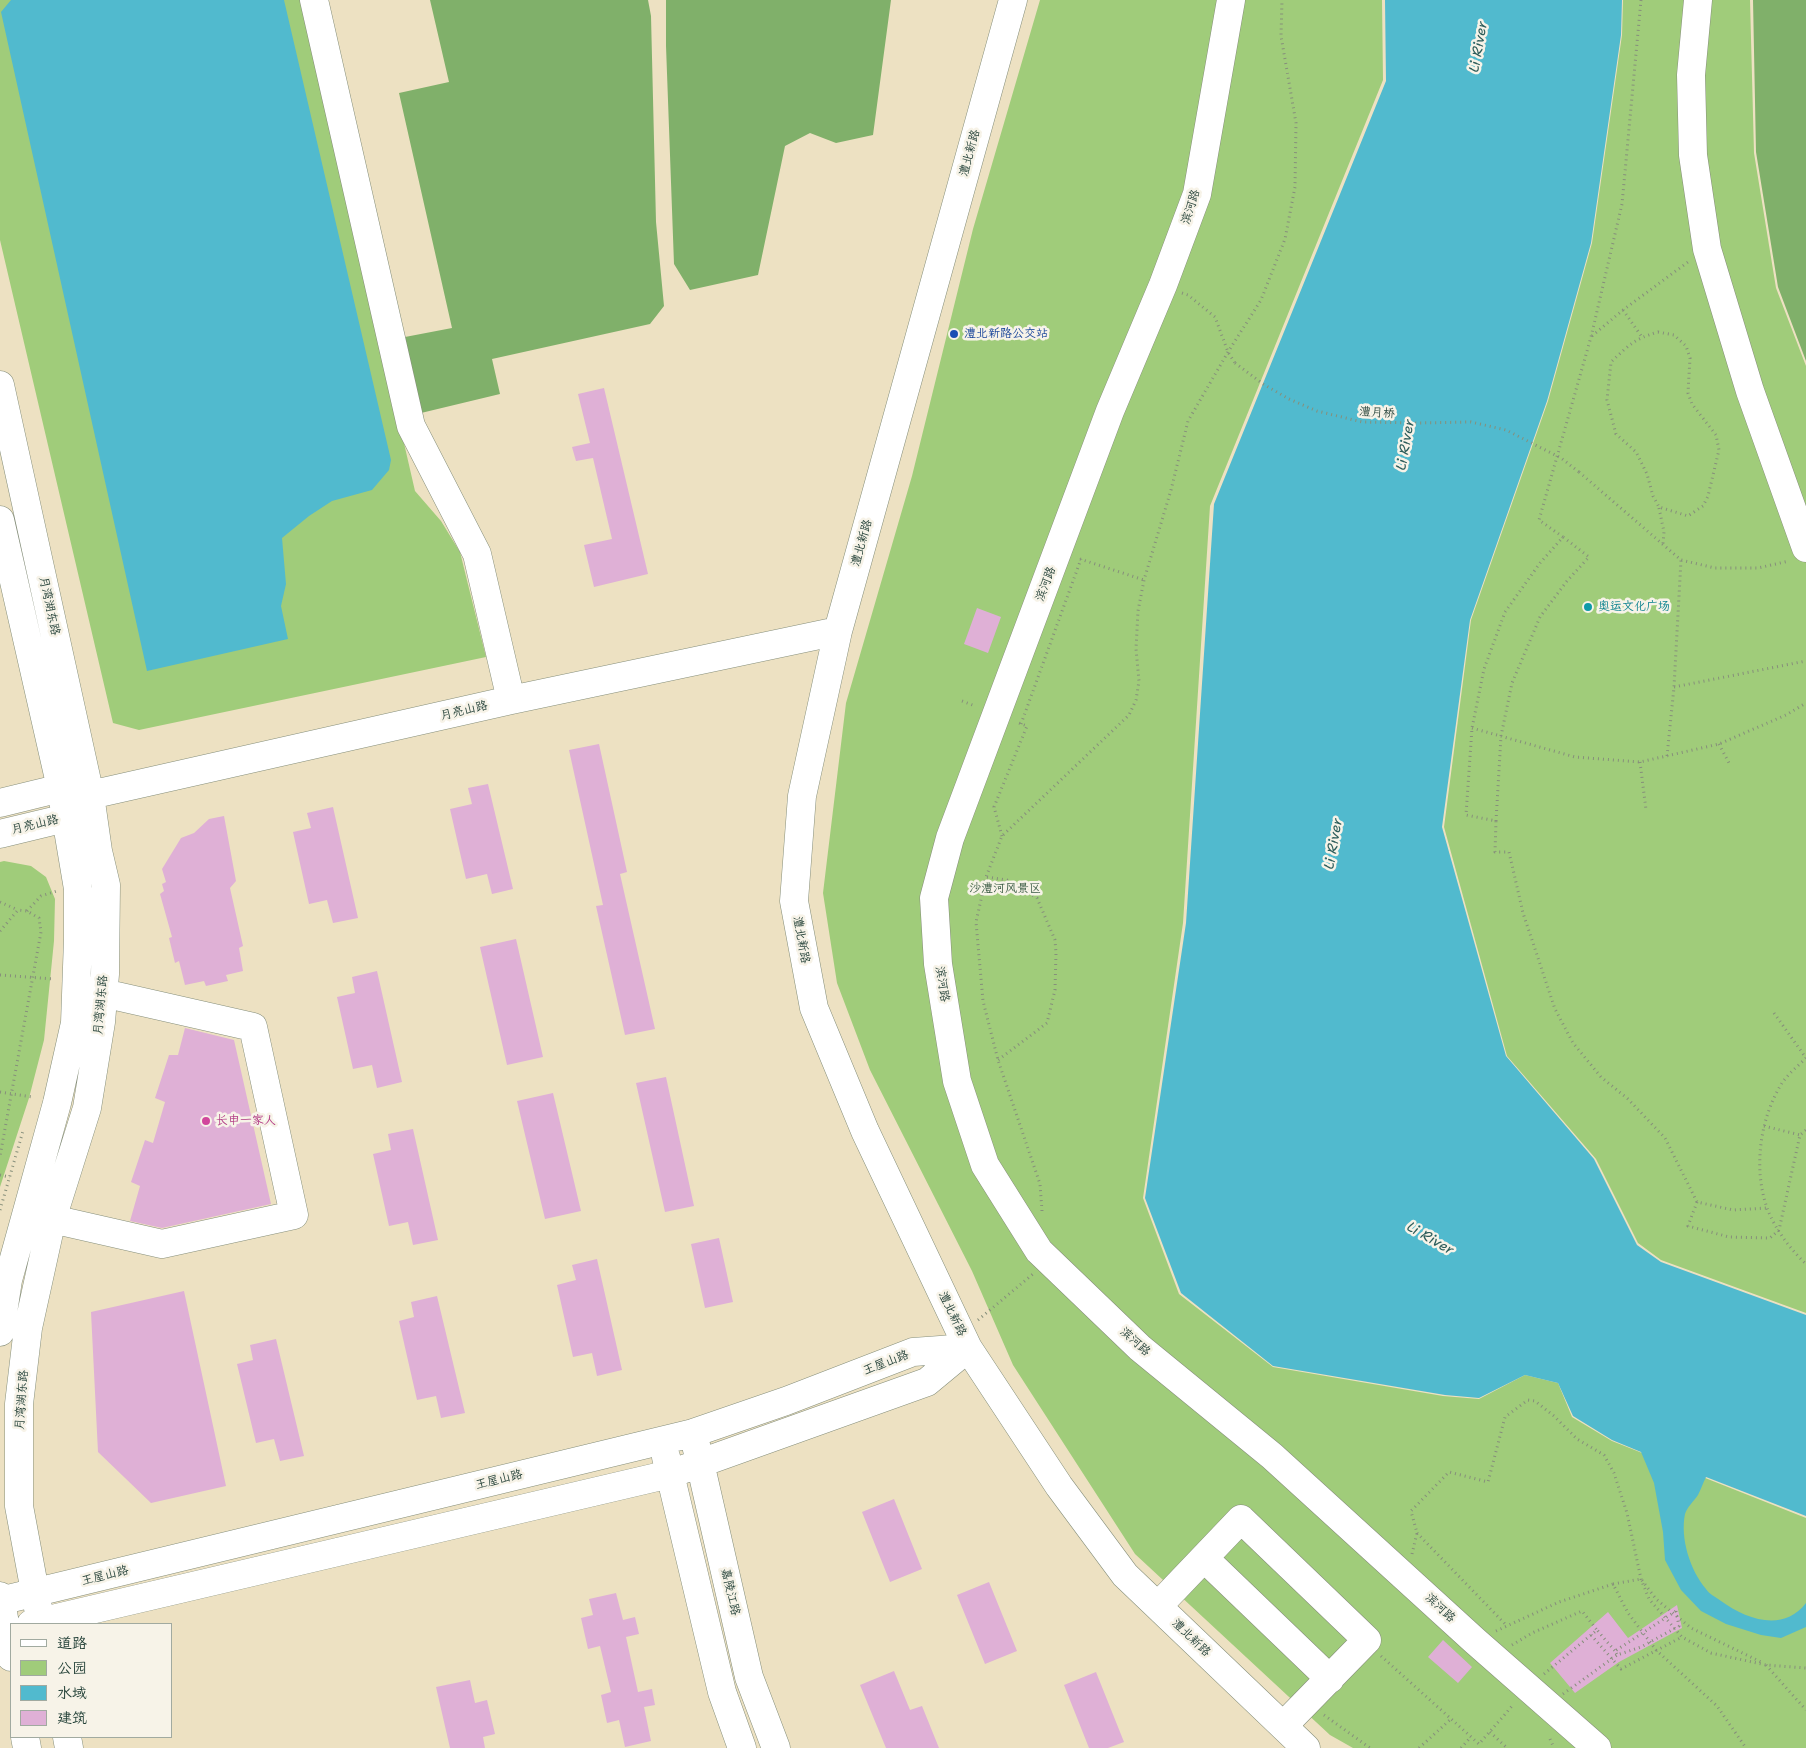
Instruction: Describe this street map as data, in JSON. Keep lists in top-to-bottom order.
{
  "streets": {
    "street": [
      "澧北新路",
      "滨河路",
      "月湾湖东路",
      "月亮山路",
      "王屋山路",
      "嘉陵江路"
    ],
    "path": ["澧月桥"]
  },
  "crossings": [
    ["澧北新路", "月亮山路"],
    ["澧北新路", "王屋山路"],
    ["滨河路", "澧月桥"],
    ["月湾湖东路", "月亮山路"],
    ["月湾湖东路", "王屋山路"],
    ["王屋山路", "嘉陵江路"]
  ],
  "water": ["Li River"],
  "parks": ["沙澧河风景区"],
  "places": ["澧北新路公交站", "奥运文化广场", "长申一家人"],
  "legend": [
    "道路",
    "公园",
    "水域",
    "建筑"
  ]
}
